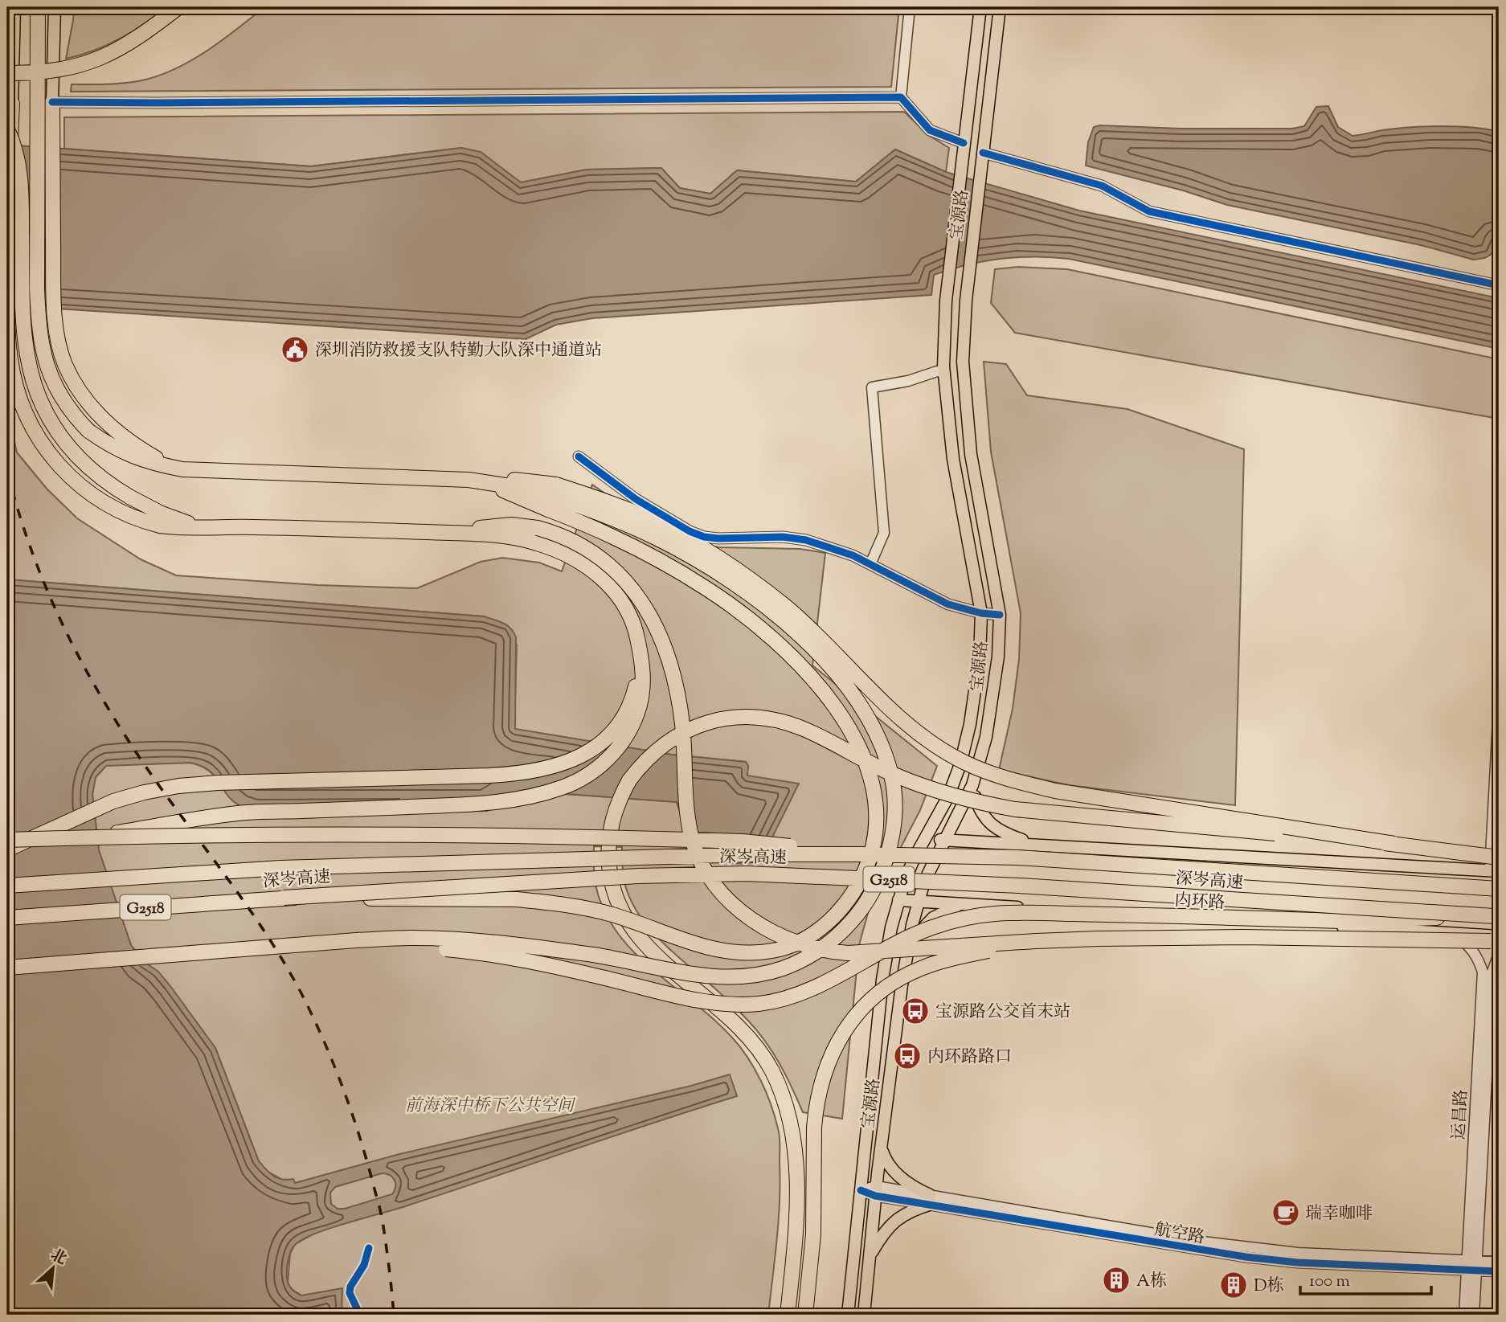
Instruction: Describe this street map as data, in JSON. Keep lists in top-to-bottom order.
{
  "streets": {
    "highway": ["深岑高速", "G2518"],
    "main road": ["宝源路", "内环路"],
    "street": ["运昌路", "航空路"]
  },
  "crossings": [
    ["宝源路", "内环路"],
    ["宝源路", "航空路"],
    ["内环路", "运昌路"],
    ["运昌路", "航空路"]
  ],
  "parks": ["前海深中桥下公共空间"],
  "places": {
    "public building": ["深圳消防救援支队特勤大队深中通道站"],
    "bus stop": ["宝源路公交首末站", "内环路路口"],
    "cafe": ["瑞幸咖啡"],
    "building": ["A栋", "D栋"]
  },
  "scale_bar": "100 m",
  "north": "top right"
}
